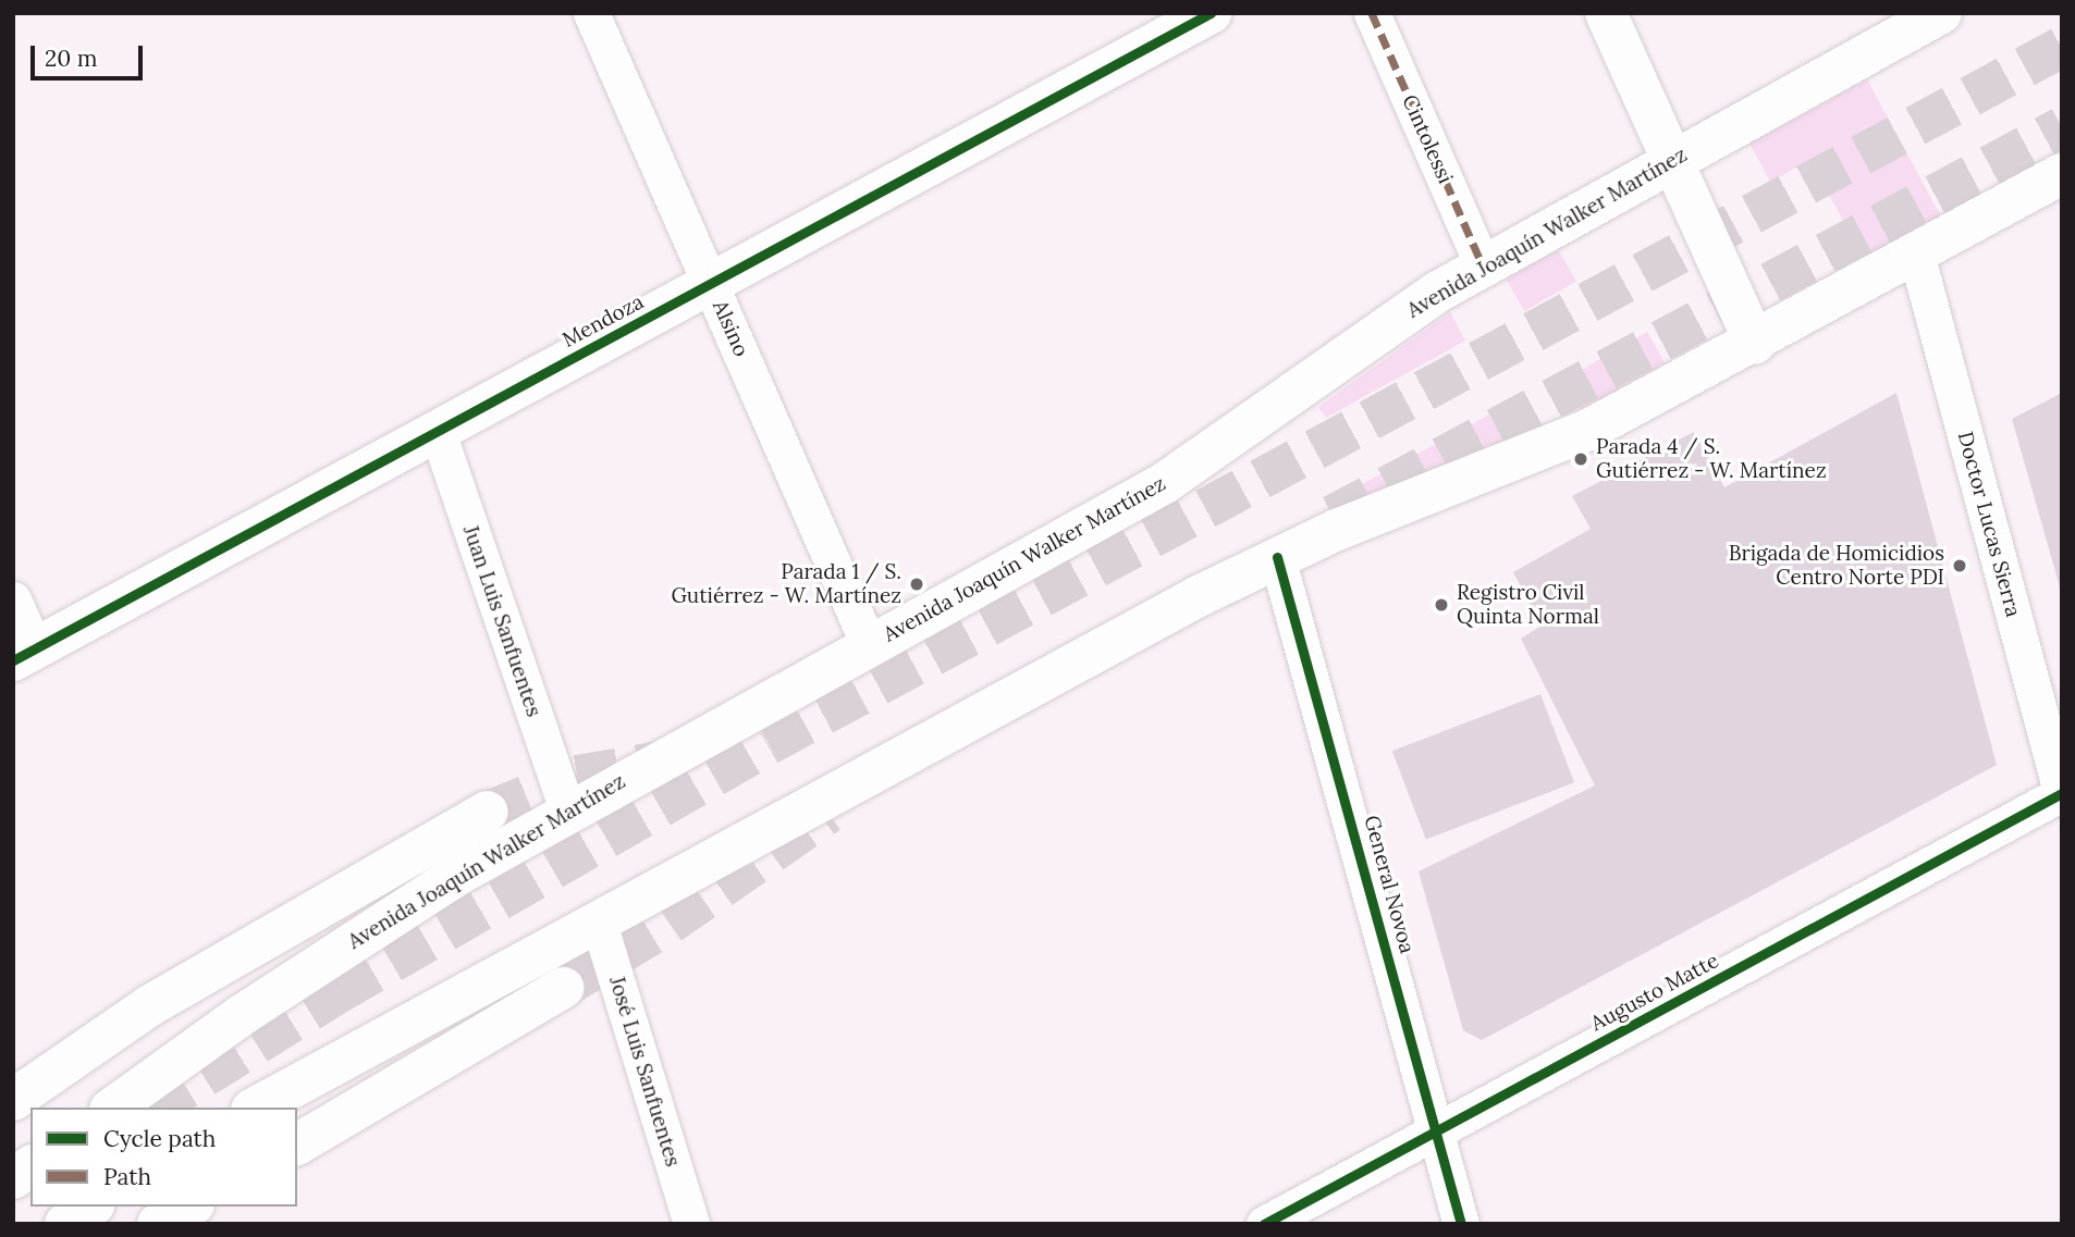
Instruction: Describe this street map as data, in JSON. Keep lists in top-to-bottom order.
{
  "streets": {
    "main road": ["Avenida Joaquín Walker Martínez", "Mendoza"],
    "street": [
      "Cintolessi",
      "Alsino",
      "Doctor Lucas Sierra",
      "Juan Luis Sanfuentes",
      "General Novoa",
      "Augusto Matte",
      "José Luis Sanfuentes"
    ]
  },
  "crossings": [
    ["Cintolessi", "Avenida Joaquín Walker Martínez"],
    ["Avenida Joaquín Walker Martínez", "Alsino"],
    ["Avenida Joaquín Walker Martínez", "Juan Luis Sanfuentes"],
    ["Mendoza", "Alsino"],
    ["Mendoza", "Juan Luis Sanfuentes"],
    ["Doctor Lucas Sierra", "Augusto Matte"],
    ["General Novoa", "Augusto Matte"]
  ],
  "places": [
    "Parada 4 / S. Gutiérrez - W. Martínez",
    "Brigada de Homicidios Centro Norte PDI",
    "Parada 1 / S. Gutiérrez - W. Martínez",
    "Registro Civil Quinta Normal"
  ],
  "legend": ["Cycle path", "Path"],
  "scale_bar": "20 m"
}
